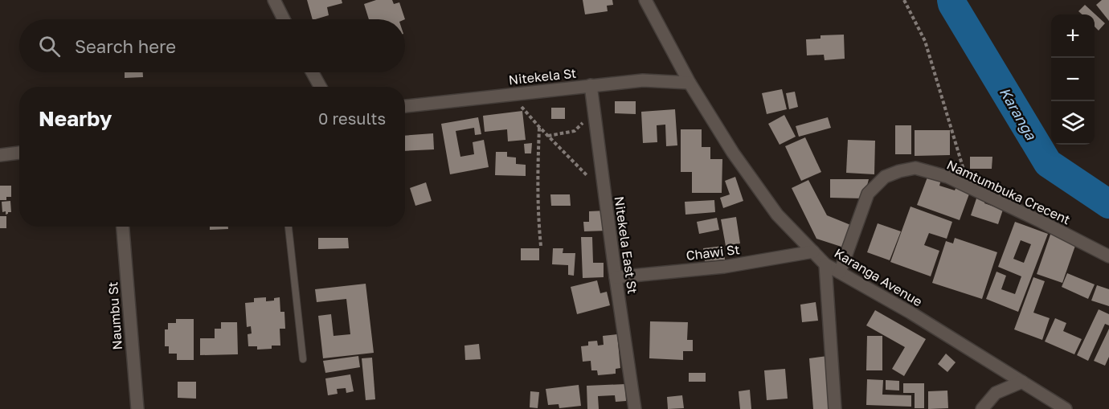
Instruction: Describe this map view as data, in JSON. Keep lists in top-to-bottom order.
{
  "streets": {
    "street": [
      "Nitekela St",
      "Namtumbuka Crecent",
      "Nitekela East St",
      "Chawi St",
      "Karanga Avenue",
      "Naumbu St"
    ]
  },
  "crossings": [
    ["Nitekela St", "Nitekela East St"],
    ["Nitekela St", "Karanga Avenue"],
    ["Namtumbuka Crecent", "Karanga Avenue"],
    ["Nitekela East St", "Chawi St"],
    ["Chawi St", "Karanga Avenue"]
  ],
  "water": ["Karanga"],
  "page": {
    "map_buttons": ["+", "−"],
    "search": "Search here",
    "heading": ["Nearby", "0 results"]
  }
}
